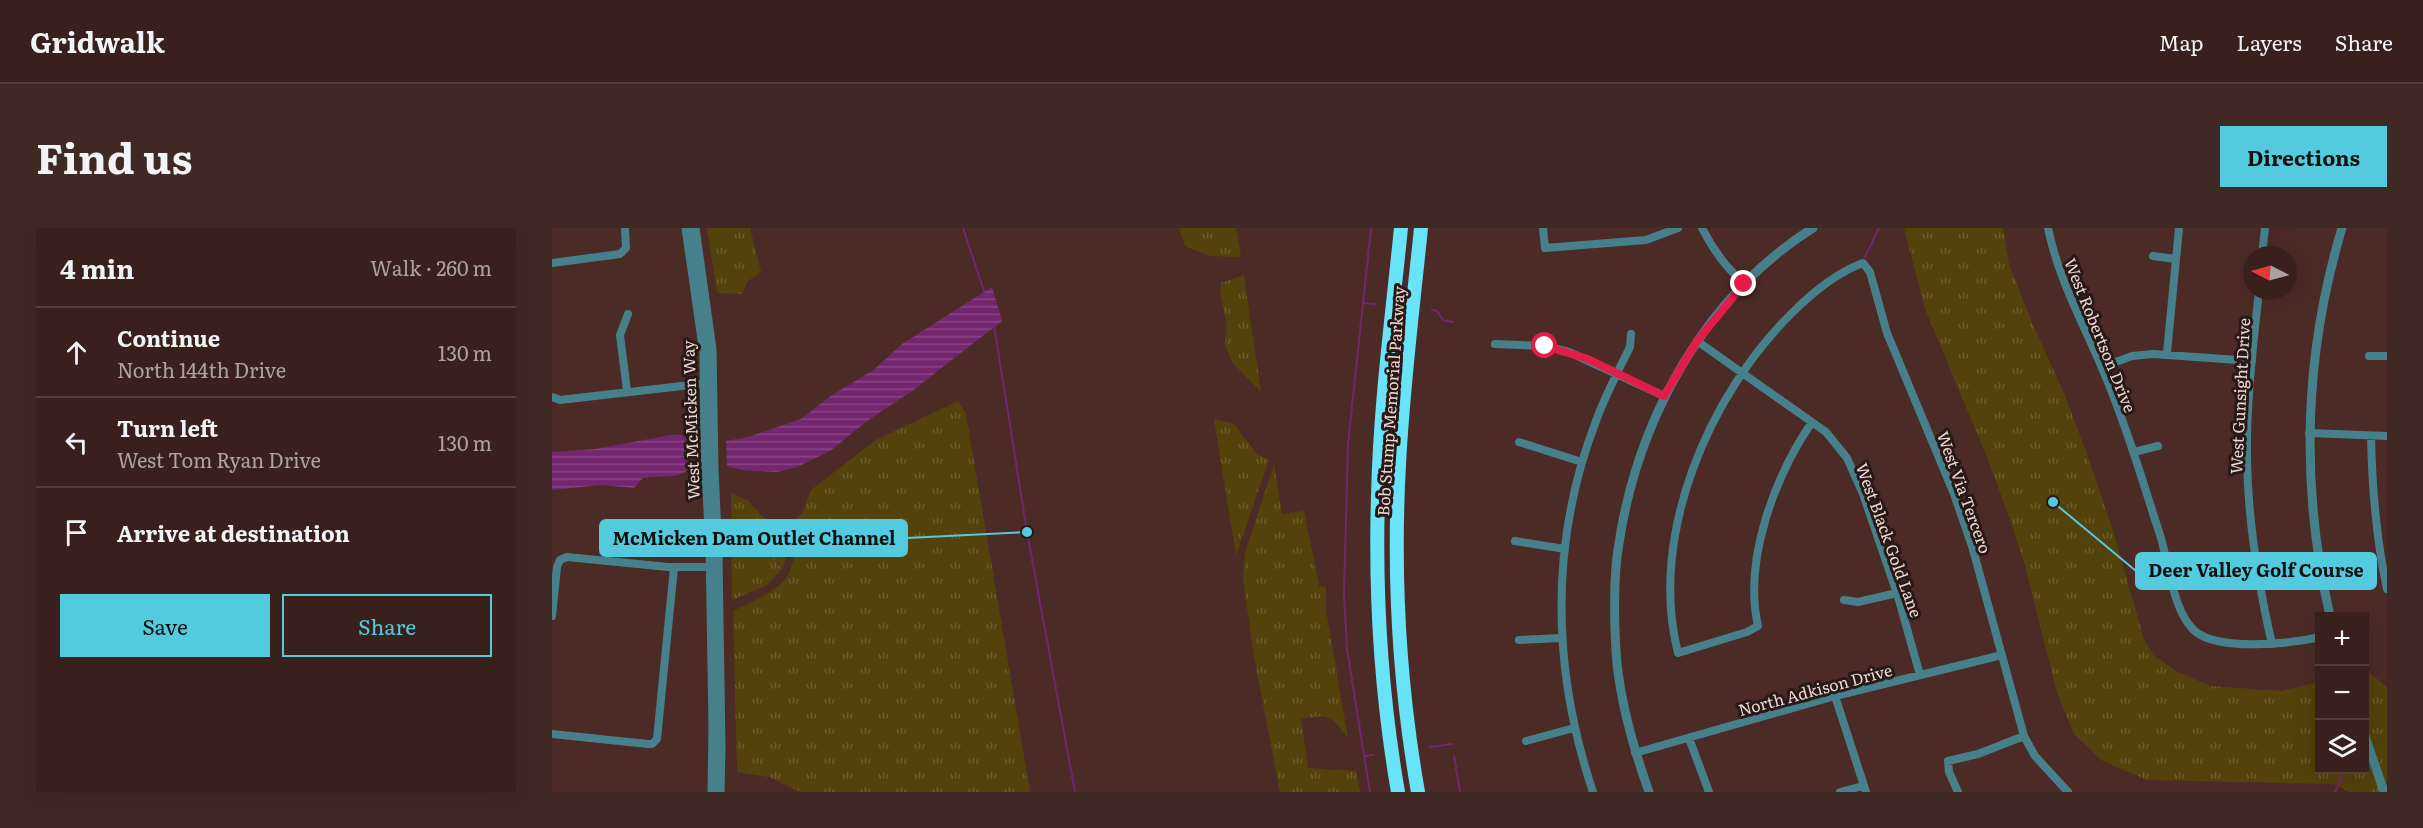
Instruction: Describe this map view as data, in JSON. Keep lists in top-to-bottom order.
{
  "streets": {
    "highway": ["Bob Stump Memorial Parkway"],
    "street": [
      "West Robertson Drive",
      "West Gunsight Drive",
      "West McMicken Way",
      "West Via Tercero",
      "West Black Gold Lane",
      "North Adkison Drive"
    ]
  },
  "crossings": [
    ["West Robertson Drive", "West Gunsight Drive"],
    ["West Via Tercero", "West Black Gold Lane"],
    ["West Via Tercero", "North Adkison Drive"],
    ["West Black Gold Lane", "North Adkison Drive"]
  ],
  "places": ["Deer Valley Golf Course", "McMicken Dam Outlet Channel"],
  "north": "left",
  "page": {
    "header": "Gridwalk",
    "nav": ["Map", "Layers", "Share"],
    "title": "Find us",
    "buttons": [
      "Directions",
      ["Save", "Share"]
    ],
    "heading": ["4 min", "Walk · 260 m"],
    "list": [
      ["Continue", "North 144th Drive", "130 m"],
      ["Turn left", "West Tom Ryan Drive", "130 m"],
      "Arrive at destination"
    ],
    "map_buttons": ["+", "−"]
  }
}
